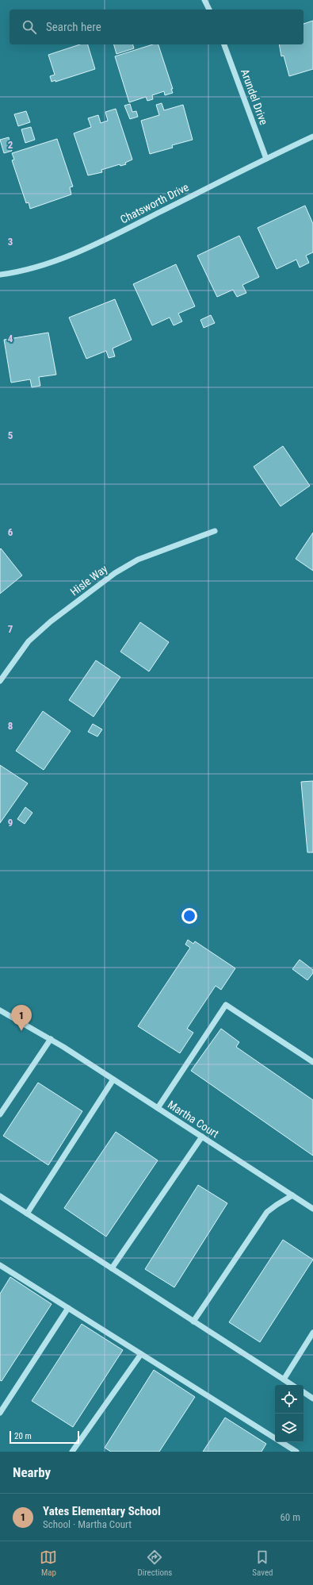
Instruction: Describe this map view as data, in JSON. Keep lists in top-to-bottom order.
{
  "streets": {
    "street": [
      "Arundel Drive",
      "Chatsworth Drive",
      "Hisle Way",
      "Martha Court"
    ]
  },
  "crossings": [
    ["Arundel Drive", "Chatsworth Drive"]
  ],
  "scale_bar": "20 m",
  "page": {
    "search": "Search here",
    "pins": "1",
    "scale": "20 m",
    "heading": "Nearby",
    "list": [
      {
        "mark": "1",
        "name": "Yates Elementary School",
        "note": "School · Martha Court",
        "value": "60 m"
      }
    ],
    "nav": ["Map", "Directions", "Saved"]
  },
  "grid": {
    "rows": [
      "2",
      "3",
      "4",
      "5",
      "6",
      "7",
      "8",
      "9"
    ]
  }
}
